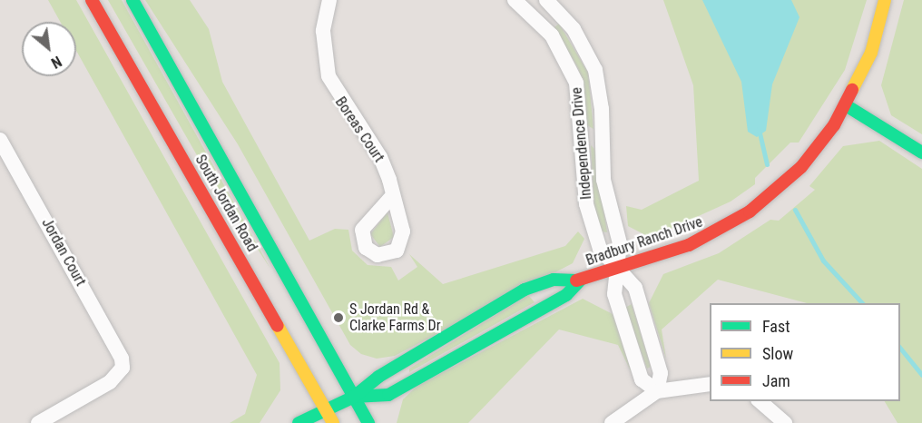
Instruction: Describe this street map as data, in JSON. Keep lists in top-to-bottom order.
{
  "streets": {
    "street": [
      "Boreas Court",
      "Independence Drive",
      "South Jordan Road",
      "Bradbury Ranch Drive",
      "Jordan Court"
    ]
  },
  "crossings": [
    ["Independence Drive", "Bradbury Ranch Drive"],
    ["South Jordan Road", "Bradbury Ranch Drive"]
  ],
  "places": ["S Jordan Rd & Clarke Farms Dr"],
  "legend": ["Fast", "Slow", "Jam"],
  "north": "bottom right"
}
